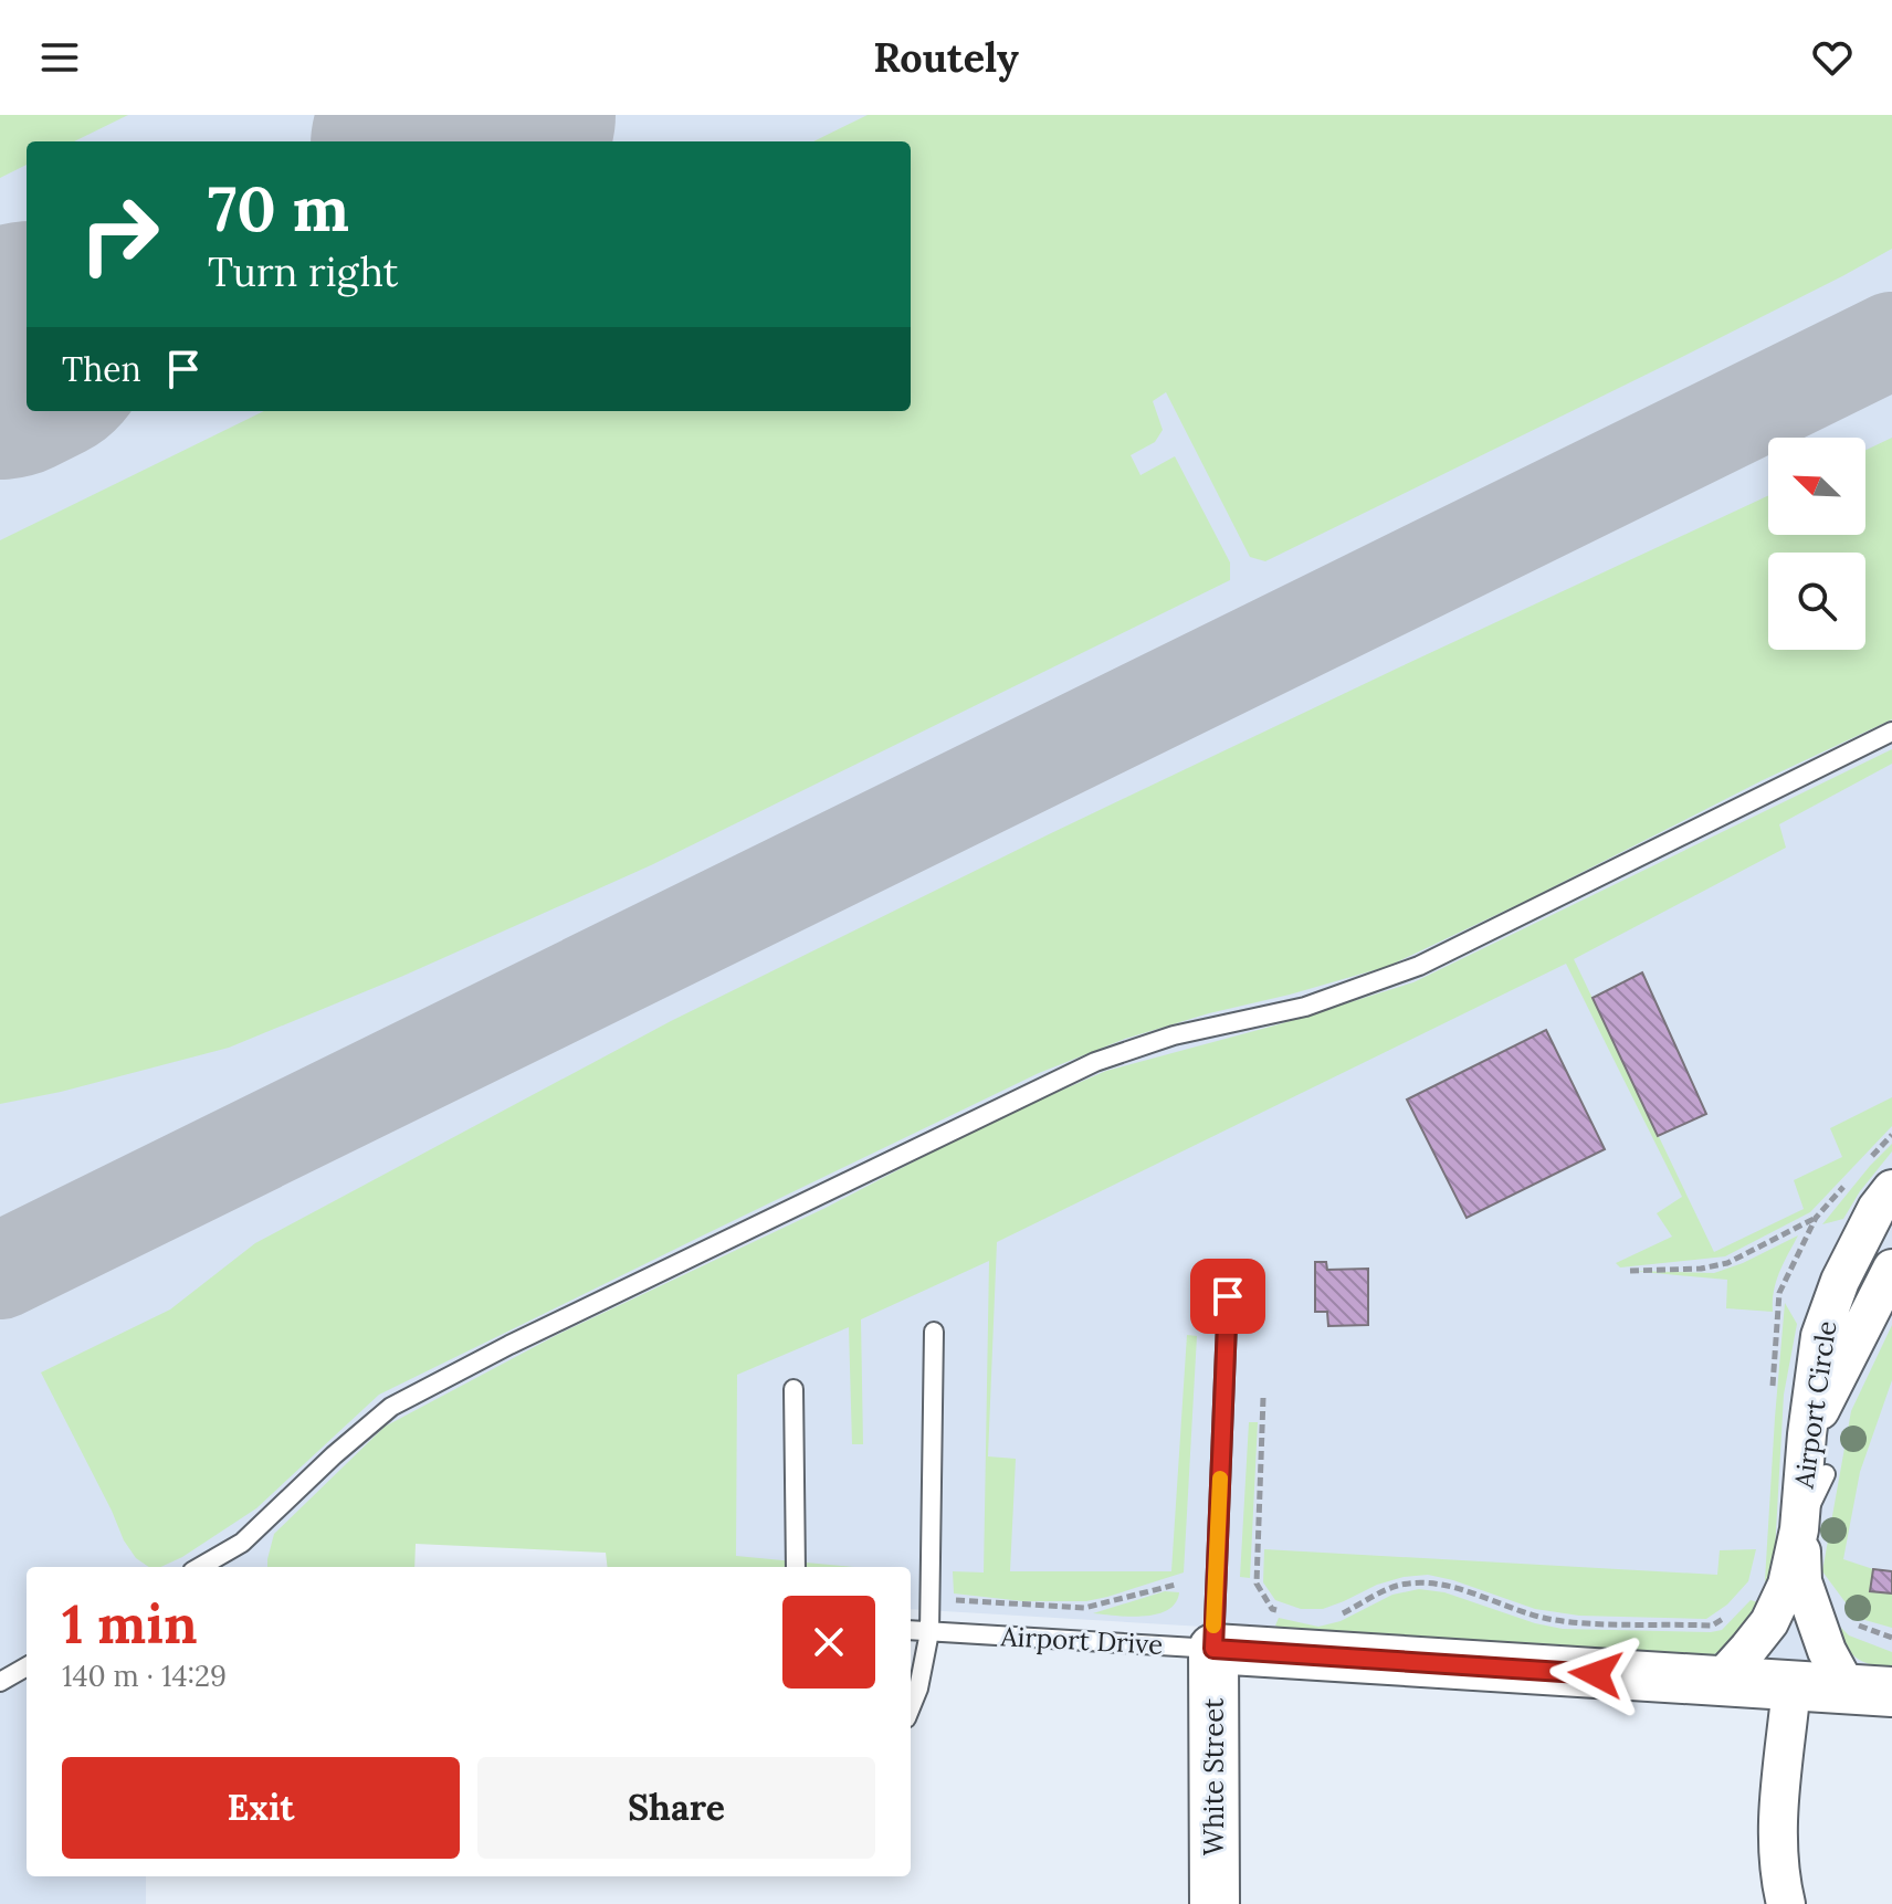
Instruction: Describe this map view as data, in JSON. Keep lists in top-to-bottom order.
{
  "streets": {
    "main road": ["Airport Drive", "White Street"],
    "street": ["Airport Circle"]
  },
  "crossings": [
    ["Airport Circle", "Airport Drive"],
    ["Airport Drive", "White Street"]
  ],
  "north": "top left",
  "page": {
    "header": "Routely",
    "turn": ["70 m", "Turn right"],
    "then": "Then",
    "heading": ["1 min", "140 m · 14:29"],
    "buttons": ["Exit", "Share"]
  }
}
